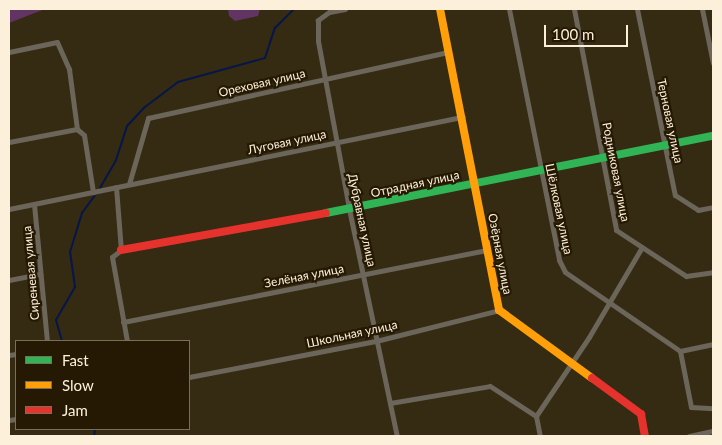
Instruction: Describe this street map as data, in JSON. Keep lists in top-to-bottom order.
{
  "streets": {
    "street": [
      "Ореховая улица",
      "Терновая улица",
      "Луговая улица",
      "Родниковая улица",
      "Отрадная улица",
      "Шёлковая улица",
      "Дубравная улица",
      "Озёрная улица",
      "Сиреневая улица",
      "Зелёная улица",
      "Школьная улица"
    ]
  },
  "crossings": [
    ["Ореховая улица", "Луговая улица"],
    ["Ореховая улица", "Дубравная улица"],
    ["Ореховая улица", "Озёрная улица"],
    ["Терновая улица", "Отрадная улица"],
    ["Луговая улица", "Дубравная улица"],
    ["Луговая улица", "Озёрная улица"],
    ["Родниковая улица", "Отрадная улица"],
    ["Отрадная улица", "Шёлковая улица"],
    ["Отрадная улица", "Дубравная улица"],
    ["Отрадная улица", "Озёрная улица"],
    ["Дубравная улица", "Зелёная улица"],
    ["Дубравная улица", "Школьная улица"],
    ["Озёрная улица", "Зелёная улица"],
    ["Озёрная улица", "Школьная улица"]
  ],
  "legend": ["Fast", "Slow", "Jam"],
  "scale_bar": "100 m"
}
